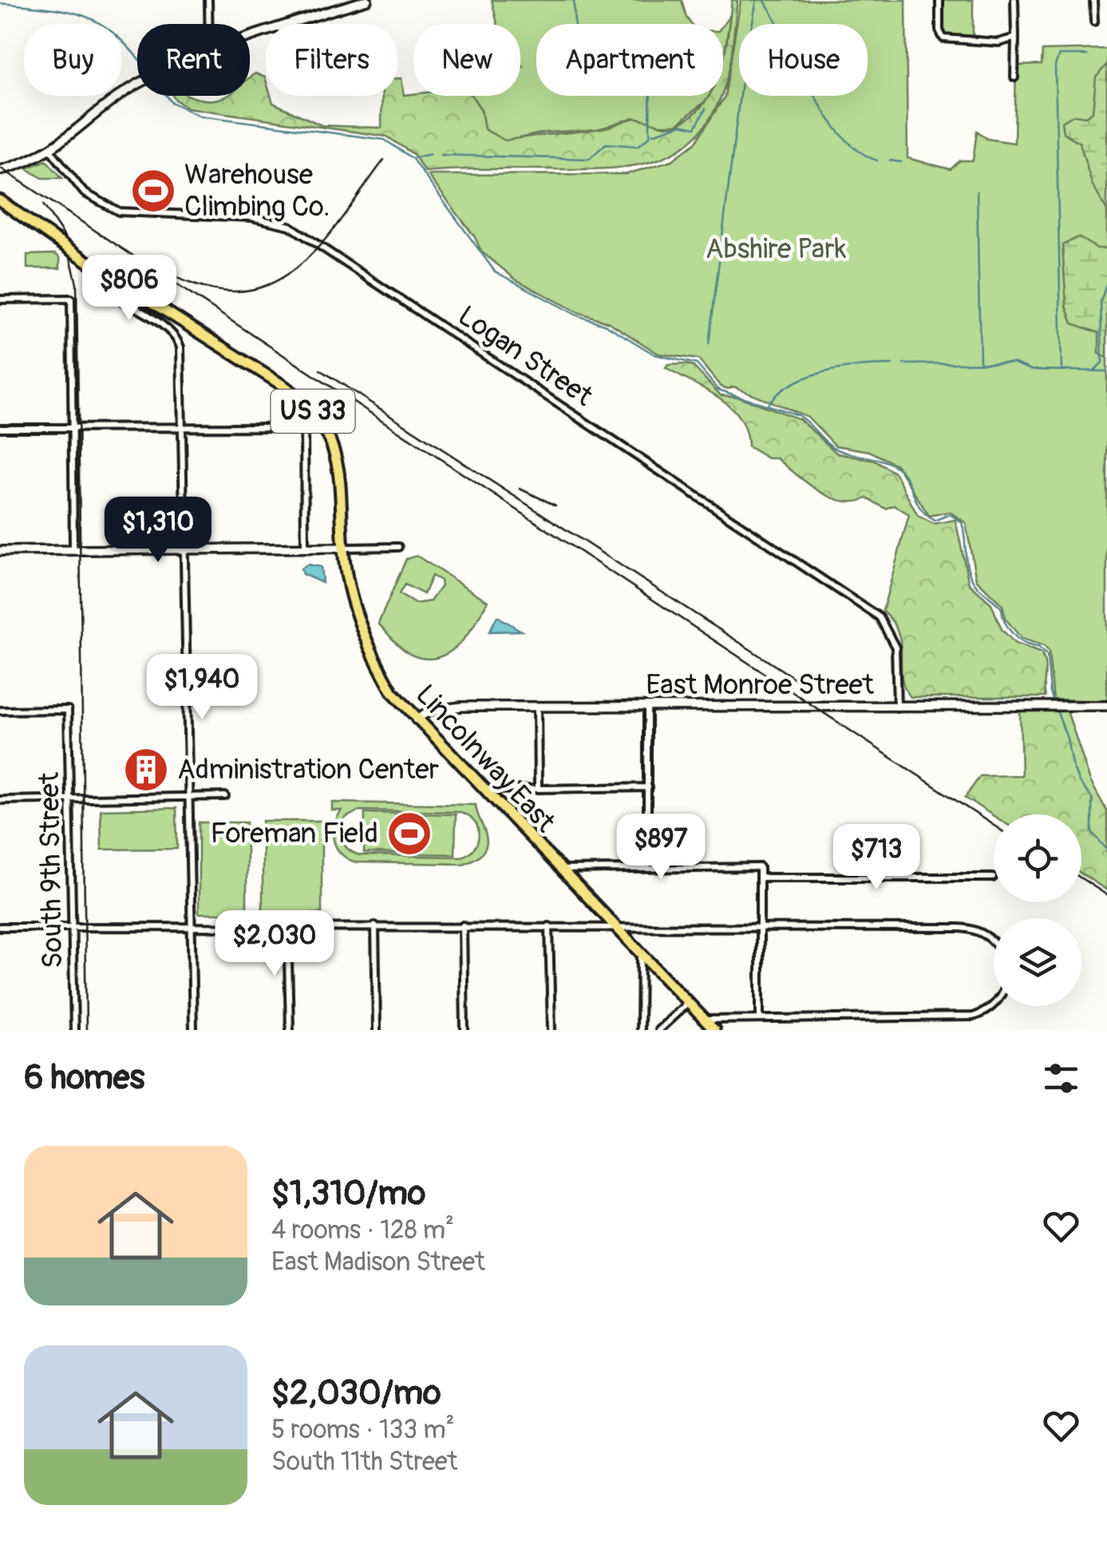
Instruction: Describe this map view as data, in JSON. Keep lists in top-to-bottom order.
{
  "streets": {
    "highway": ["US 33", "Lincolnway East"],
    "main road": ["East Monroe Street"],
    "street": ["Logan Street", "South 9th Street"]
  },
  "crossings": [
    ["Logan Street", "East Monroe Street"],
    ["East Monroe Street", "Lincolnway East"]
  ],
  "parks": ["Abshire Park"],
  "places": {
    "sports": ["Warehouse Climbing Co.", "Foreman Field"],
    "building": ["Administration Center"]
  },
  "page": {
    "chip": [
      "Buy",
      "Rent",
      "Filters",
      "New",
      "Apartment",
      "House"
    ],
    "price": [
      "$806",
      "$1,310",
      "$1,940",
      "$897",
      "$713",
      "$2,030"
    ],
    "heading": "6 homes",
    "list": [
      {
        "name": "$1,310/mo",
        "note": "4 rooms · 128 m² · East Madison Street"
      },
      {
        "name": "$2,030/mo",
        "note": "5 rooms · 133 m² · South 11th Street"
      }
    ]
  }
}
